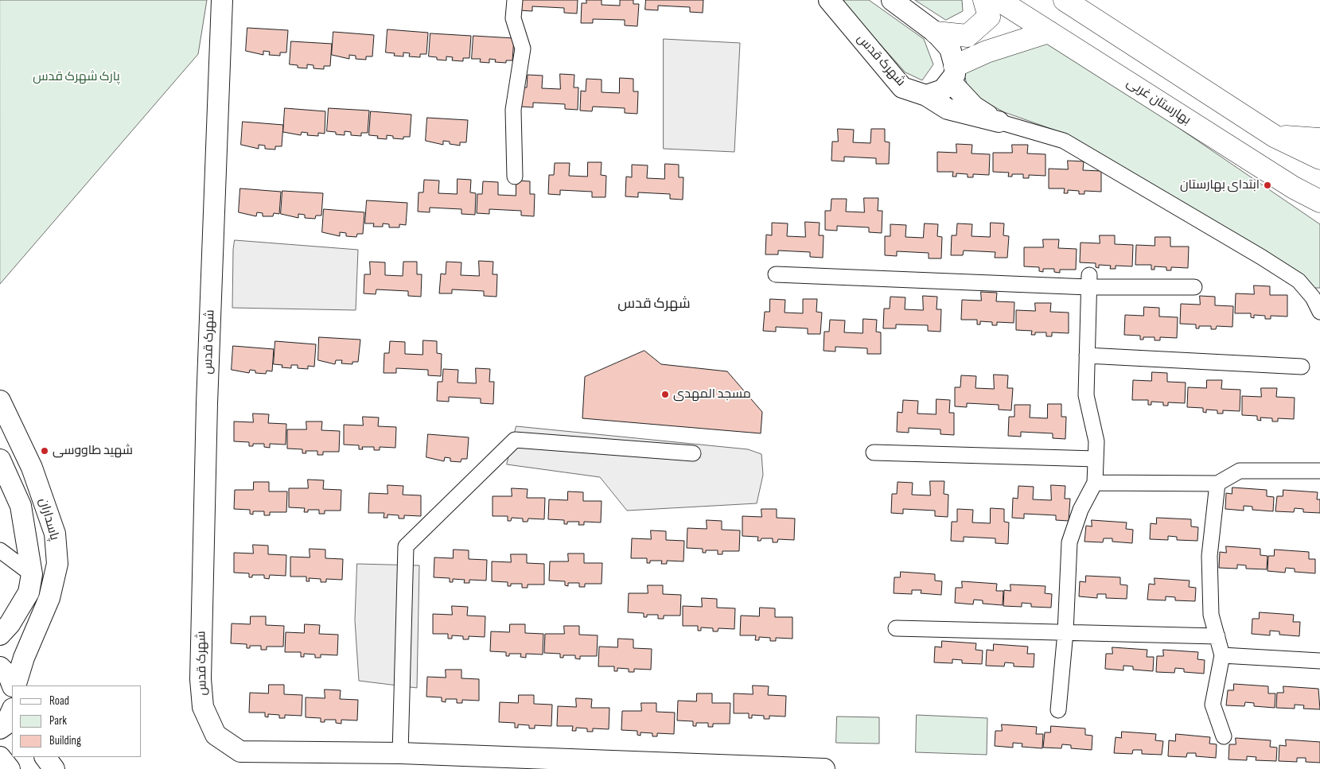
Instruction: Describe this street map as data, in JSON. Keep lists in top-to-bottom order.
{
  "streets": {
    "main road": ["بهارستان غربی"],
    "street": ["شهرک قدس", "پاسداران"]
  },
  "districts": ["شهرک قدس"],
  "parks": ["پارک شهرک قدس"],
  "places": ["ابتدای بهارستان", "مسجد المهدی", "شهید طاووسی"],
  "legend": ["Road", "Park", "Building"]
}
